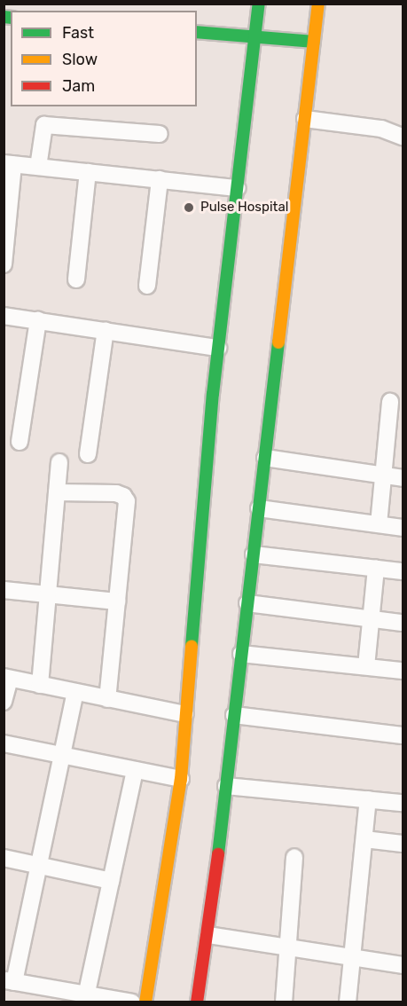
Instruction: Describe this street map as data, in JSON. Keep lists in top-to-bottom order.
{
  "places": ["Pulse Hospital"],
  "legend": ["Fast", "Slow", "Jam"]
}
